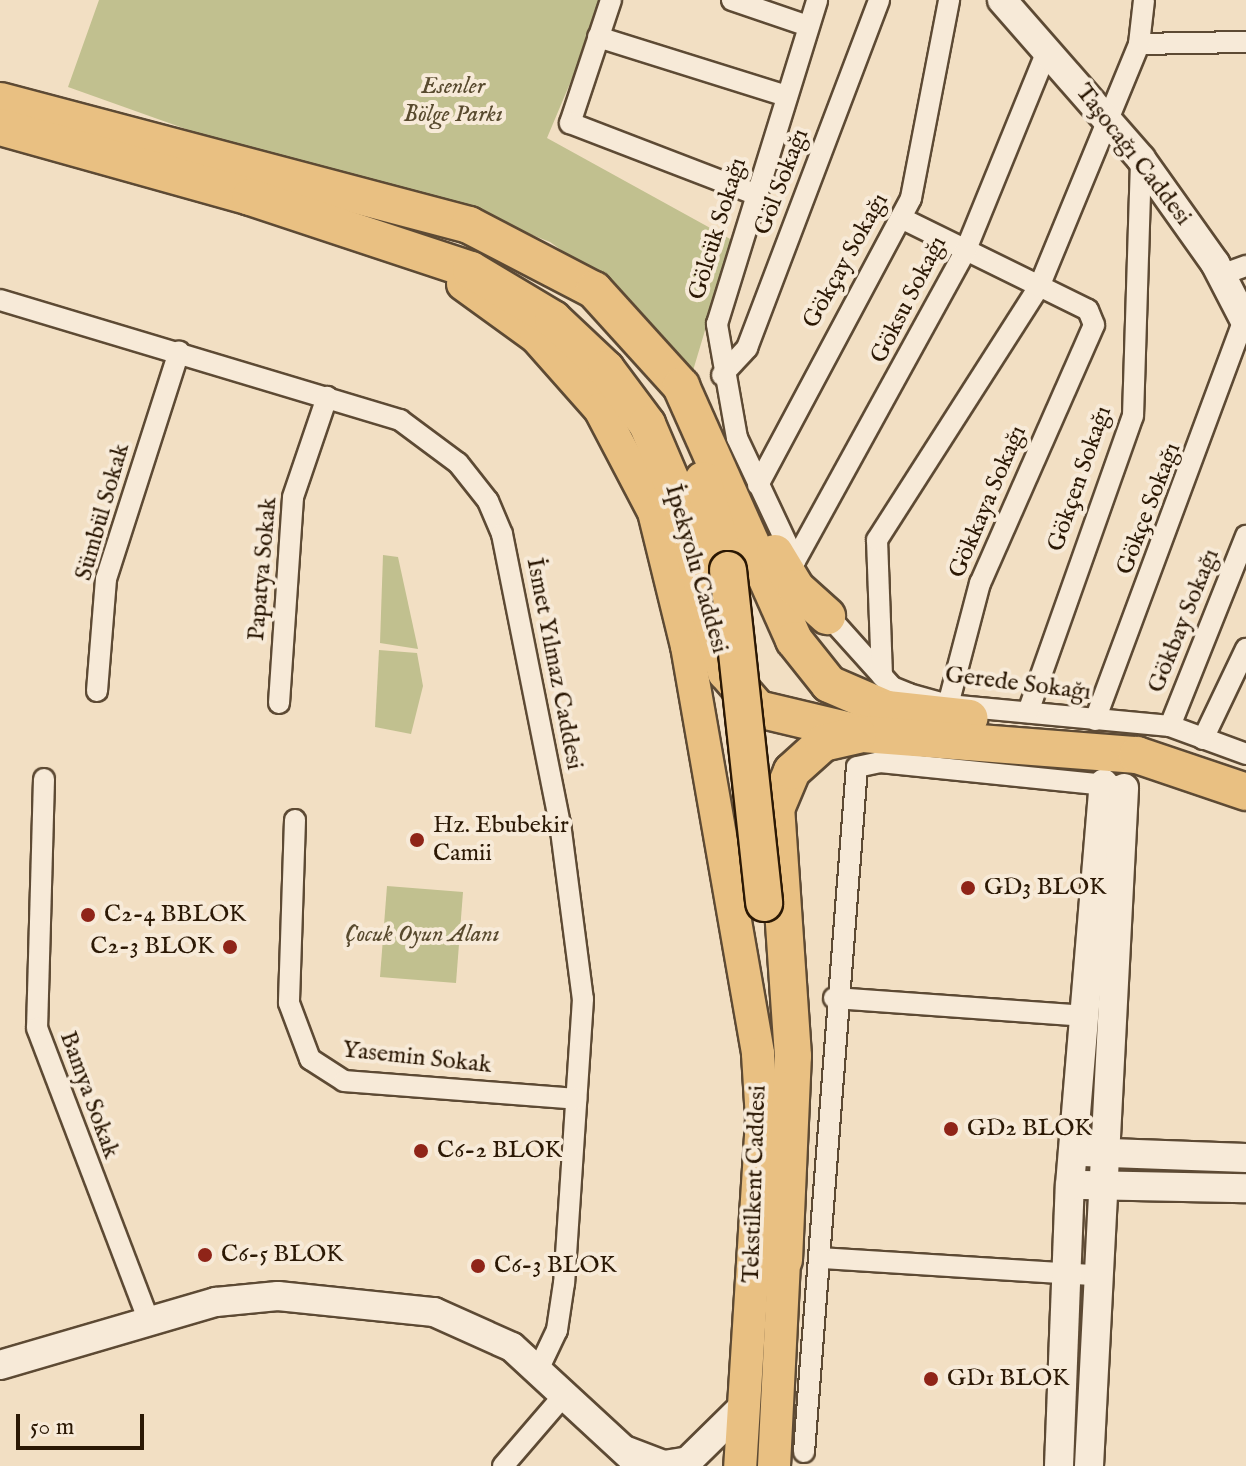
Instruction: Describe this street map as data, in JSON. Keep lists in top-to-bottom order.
{
  "streets": {
    "highway": ["İpekyolu Caddesi"],
    "main road": ["Taşocağı Caddesi", "Tekstilkent Caddesi"],
    "street": [
      "Göl Sokağı",
      "Gölcük Sokağı",
      "Gökçay Sokağı",
      "Göksu Sokağı",
      "Gökçen Sokağı",
      "Gökkaya Sokağı",
      "Gökçe Sokağı",
      "Sümbül Sokak",
      "Papatya Sokak",
      "Gökbay Sokağı",
      "İsmet Yılmaz Caddesi",
      "Gerede Sokağı",
      "Yasemin Sokak",
      "Bamya Sokak"
    ]
  },
  "crossings": [
    ["Taşocağı Caddesi", "Göksu Sokağı"],
    ["Taşocağı Caddesi", "Gökçen Sokağı"],
    ["Taşocağı Caddesi", "Gökçe Sokağı"],
    ["Göl Sokağı", "Gölcük Sokağı"],
    ["Gölcük Sokağı", "Gökçay Sokağı"],
    ["Gölcük Sokağı", "Göksu Sokağı"],
    ["Gölcük Sokağı", "İpekyolu Caddesi"],
    ["Gölcük Sokağı", "Gerede Sokağı"],
    ["Gökçay Sokağı", "İpekyolu Caddesi"],
    ["Göksu Sokağı", "Gerede Sokağı"],
    ["Gökçen Sokağı", "Gerede Sokağı"],
    ["Gökkaya Sokağı", "Gerede Sokağı"],
    ["Gökçe Sokağı", "Gerede Sokağı"],
    ["Sümbül Sokak", "İsmet Yılmaz Caddesi"],
    ["Papatya Sokak", "İsmet Yılmaz Caddesi"],
    ["İpekyolu Caddesi", "Tekstilkent Caddesi"],
    ["Gökbay Sokağı", "Gerede Sokağı"],
    ["İsmet Yılmaz Caddesi", "Yasemin Sokak"]
  ],
  "parks": ["Esenler Bölge Parkı", "Çocuk Oyun Alanı"],
  "places": [
    "Hz. Ebubekir Camii",
    "GD3 BLOK",
    "C2-4 BBLOK",
    "C2-3 BLOK",
    "GD2 BLOK",
    "C6-2 BLOK",
    "C6-5 BLOK",
    "C6-3 BLOK",
    "GD1 BLOK"
  ],
  "scale_bar": "50 m"
}
